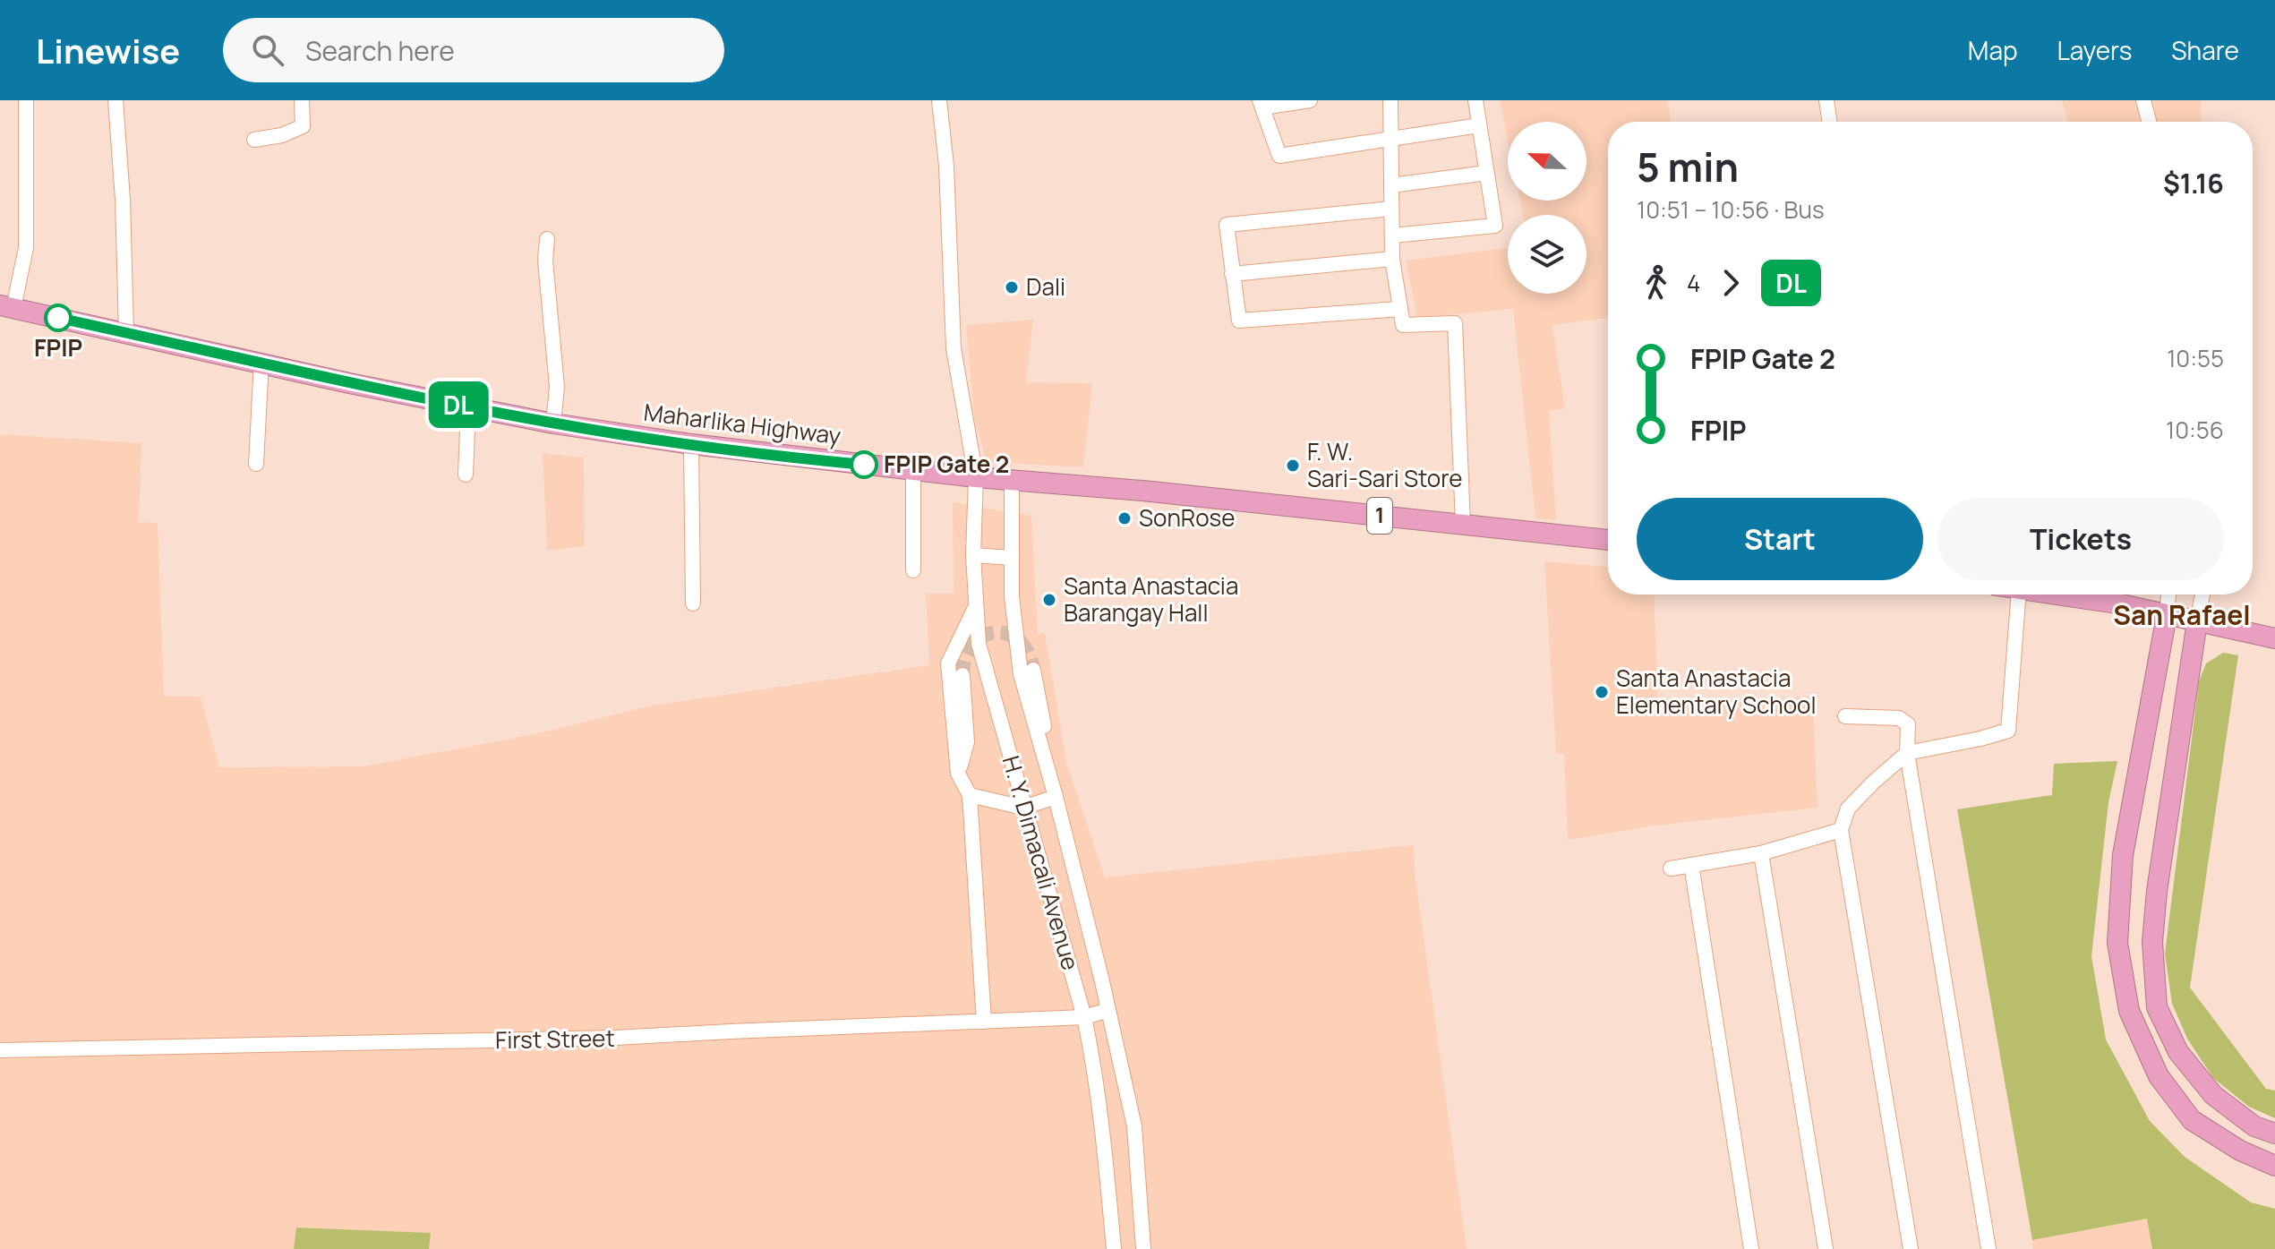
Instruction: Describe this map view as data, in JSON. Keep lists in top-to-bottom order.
{
  "streets": {
    "highway": ["Maharlika Highway", "1"],
    "street": ["H. Y. Dimacali Avenue", "First Street"]
  },
  "crossings": [
    ["Maharlika Highway", "H. Y. Dimacali Avenue"],
    ["H. Y. Dimacali Avenue", "First Street"]
  ],
  "districts": ["San Rafael"],
  "places": [
    "Dali",
    "FPIP",
    "FPIP Gate 2",
    "F. W. Sari-Sari Store",
    "SonRose",
    "Santa Anastacia Barangay Hall",
    "Santa Anastacia Elementary School"
  ],
  "lines": ["bus line DL"],
  "north": "left",
  "page": {
    "header": "Linewise",
    "search": "Search here",
    "nav": ["Map", "Layers", "Share"],
    "on_map": "DL",
    "heading": ["5 min", "10:51 – 10:56 · Bus", "$1.16"],
    "legs": ["4", "DL"],
    "list": [
      {
        "name": "FPIP Gate 2",
        "value": "10:55"
      },
      {
        "name": "FPIP",
        "value": "10:56"
      }
    ],
    "buttons": ["Start", "Tickets"]
  }
}
